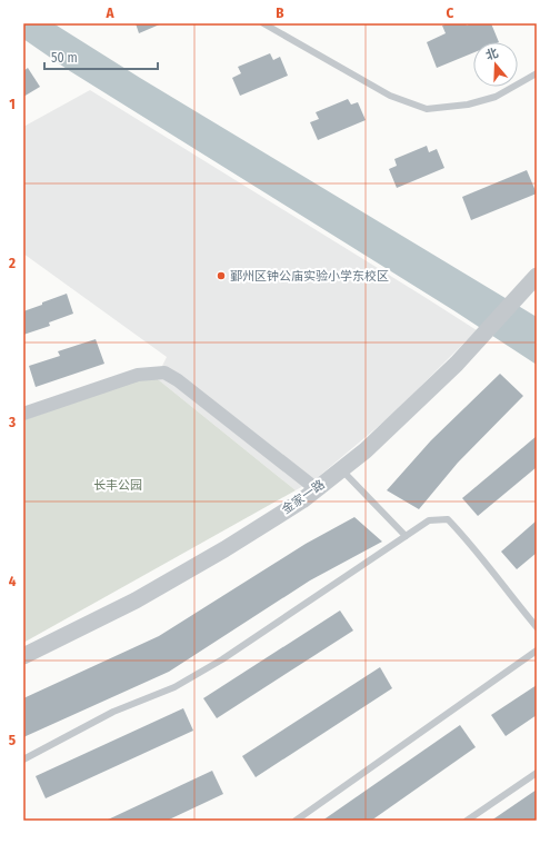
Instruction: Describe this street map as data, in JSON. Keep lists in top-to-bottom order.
{
  "streets": {
    "street": ["金家一路"]
  },
  "parks": ["长丰公园"],
  "places": ["鄞州区钟公庙实验小学东校区"],
  "scale_bar": "50 m",
  "north": "top",
  "grid": {
    "columns": ["A", "B", "C"],
    "rows": [
      "1",
      "2",
      "3",
      "4",
      "5"
    ]
  }
}
